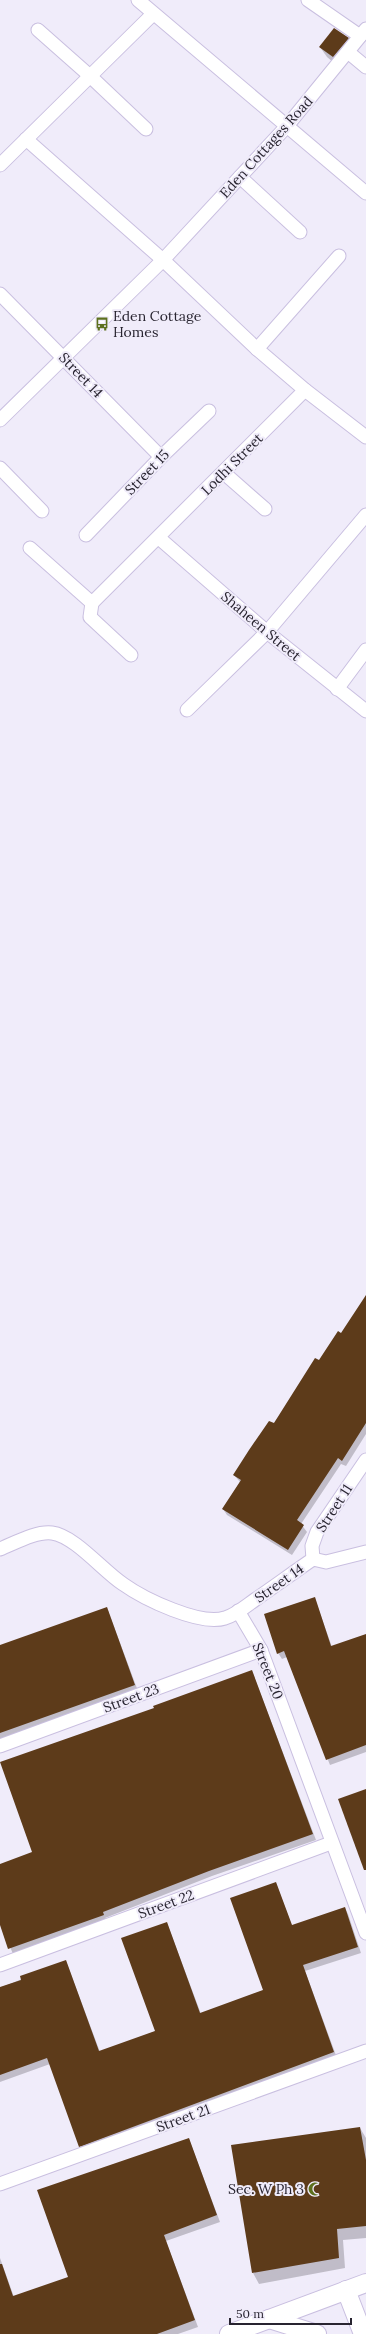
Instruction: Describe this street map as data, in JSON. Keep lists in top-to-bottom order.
{
  "streets": {
    "street": [
      "Eden Cottages Road",
      "Street 14",
      "Lodhi Street",
      "Street 15",
      "Shaheen Street",
      "Street 11",
      "Street 20",
      "Street 23",
      "Street 22",
      "Street 21"
    ]
  },
  "crossings": [
    ["Eden Cottages Road", "Street 14"],
    ["Street 14", "Street 15"],
    ["Street 14", "Street 11"],
    ["Street 14", "Street 20"],
    ["Lodhi Street", "Shaheen Street"],
    ["Street 20", "Street 23"],
    ["Street 20", "Street 22"]
  ],
  "places": {
    "bus stop": ["Eden Cottage Homes"],
    "mosque": ["Sec. W Ph 3"]
  },
  "scale_bar": "50 m"
}
